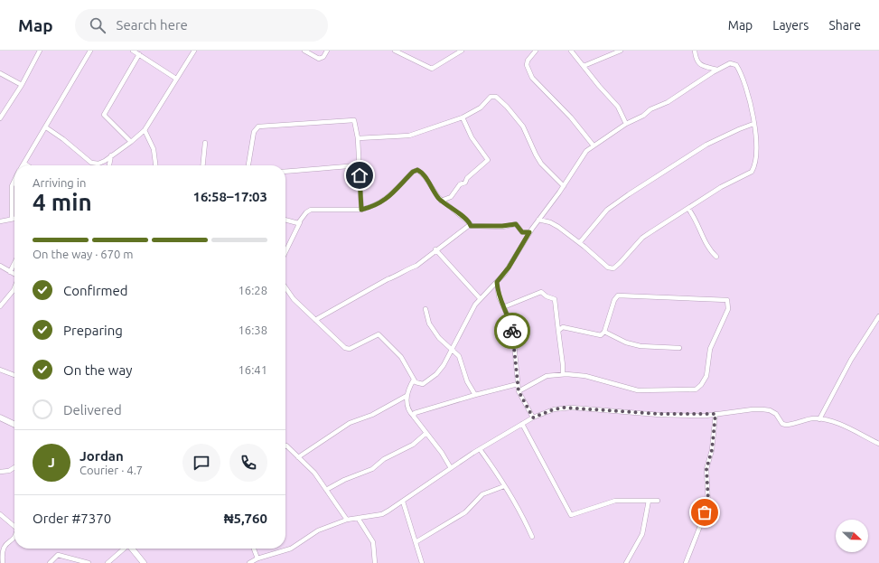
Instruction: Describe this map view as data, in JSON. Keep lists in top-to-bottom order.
{
  "north": "right",
  "page": {
    "header": "Map",
    "search": "Search here",
    "nav": ["Map", "Layers", "Share"],
    "heading": ["4 min", "Arriving in", "16:58–17:03"],
    "panel": [
      "Jordan",
      "Courier · 4.7",
      "Order #7370",
      "₦5,760"
    ],
    "bar": "On the way · 670 m",
    "list": [
      ["Confirmed", "16:28"],
      ["Preparing", "16:38"],
      ["On the way", "16:41"],
      "Delivered"
    ],
    "round": "J"
  }
}
